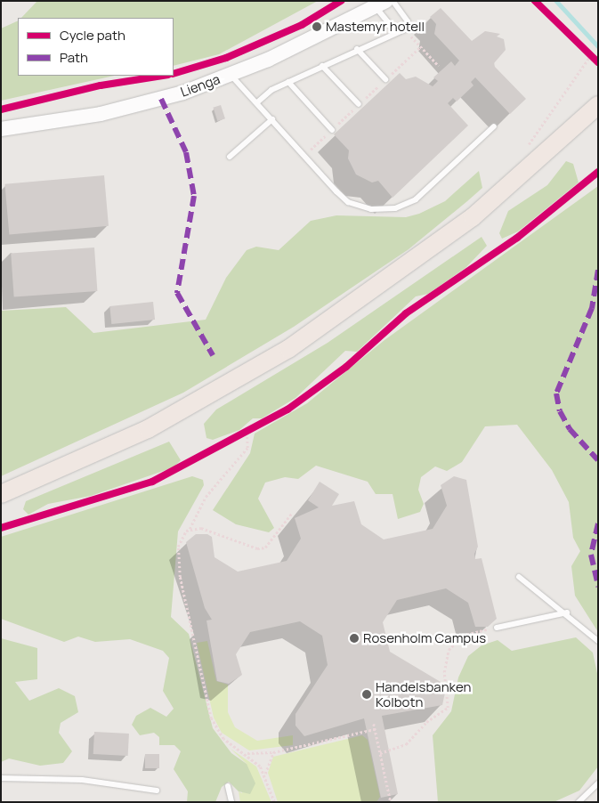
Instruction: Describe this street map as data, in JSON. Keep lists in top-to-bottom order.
{
  "streets": {
    "street": ["Lienga"]
  },
  "places": ["Mastemyr hotell", "Rosenholm Campus", "Handelsbanken Kolbotn"],
  "legend": ["Cycle path", "Path"]
}
